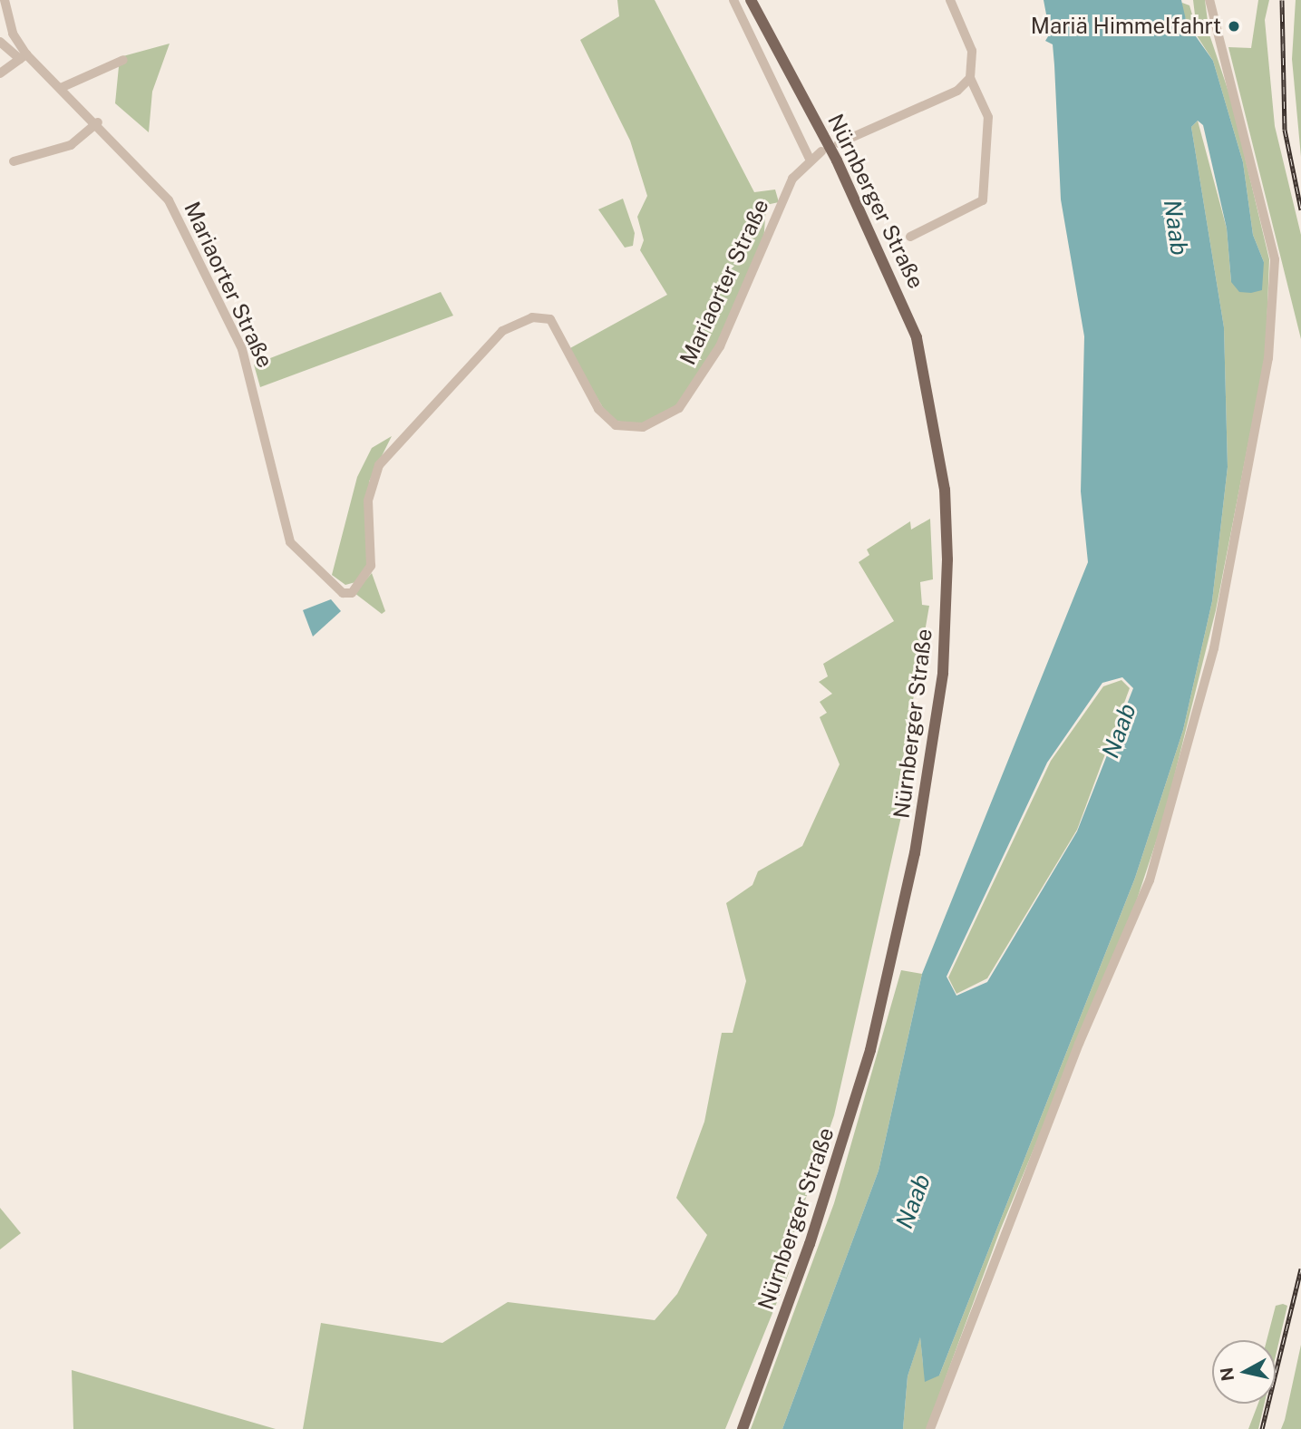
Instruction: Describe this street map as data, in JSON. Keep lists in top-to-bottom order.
{
  "streets": {
    "main road": ["Nürnberger Straße"],
    "street": ["Mariaorter Straße"]
  },
  "water": ["Naab"],
  "places": ["Mariä Himmelfahrt"],
  "north": "left"
}
